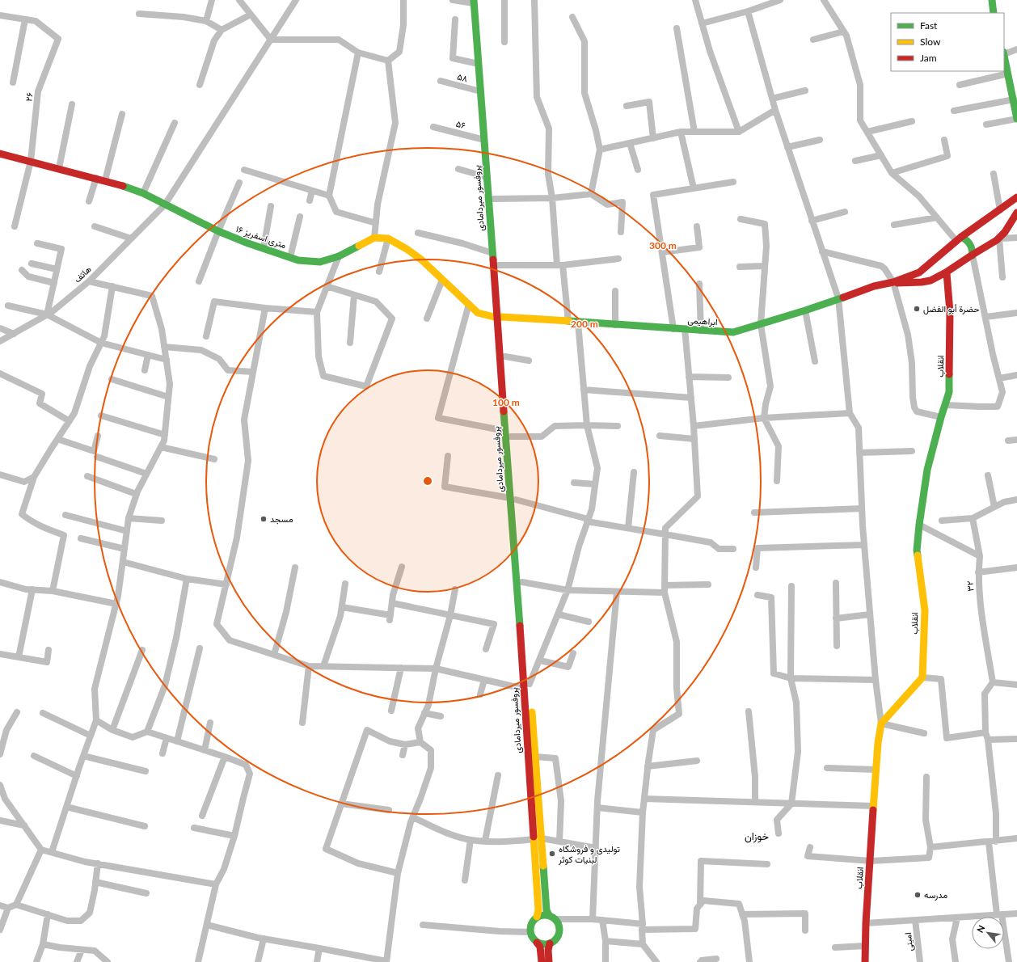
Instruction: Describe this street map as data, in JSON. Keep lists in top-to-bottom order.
{
  "streets": {
    "main road": [
      "پروفسور میردامادی",
      "۱۶ متری اسفریز",
      "ابراهیمی",
      "انقلاب"
    ],
    "street": [
      "۵۸",
      "۲۶",
      "۵۶",
      "هاتف",
      "۳۲",
      "امینی"
    ]
  },
  "crossings": [
    ["۵۸", "پروفسور میردامادی"],
    ["۲۶", "۱۶ متری اسفریز"],
    ["۵۶", "پروفسور میردامادی"],
    ["پروفسور میردامادی", "ابراهیمی"],
    ["۱۶ متری اسفریز", "هاتف"]
  ],
  "districts": ["خوزان"],
  "places": [
    "حضرة أبو الفضل",
    "مسجد",
    "تولیدی و فروشگاه لبنیات کوثر",
    "مدرسه"
  ],
  "legend": ["Fast", "Slow", "Jam"],
  "north": "top left",
  "rings": ["300 m", "200 m", "100 m"]
}
